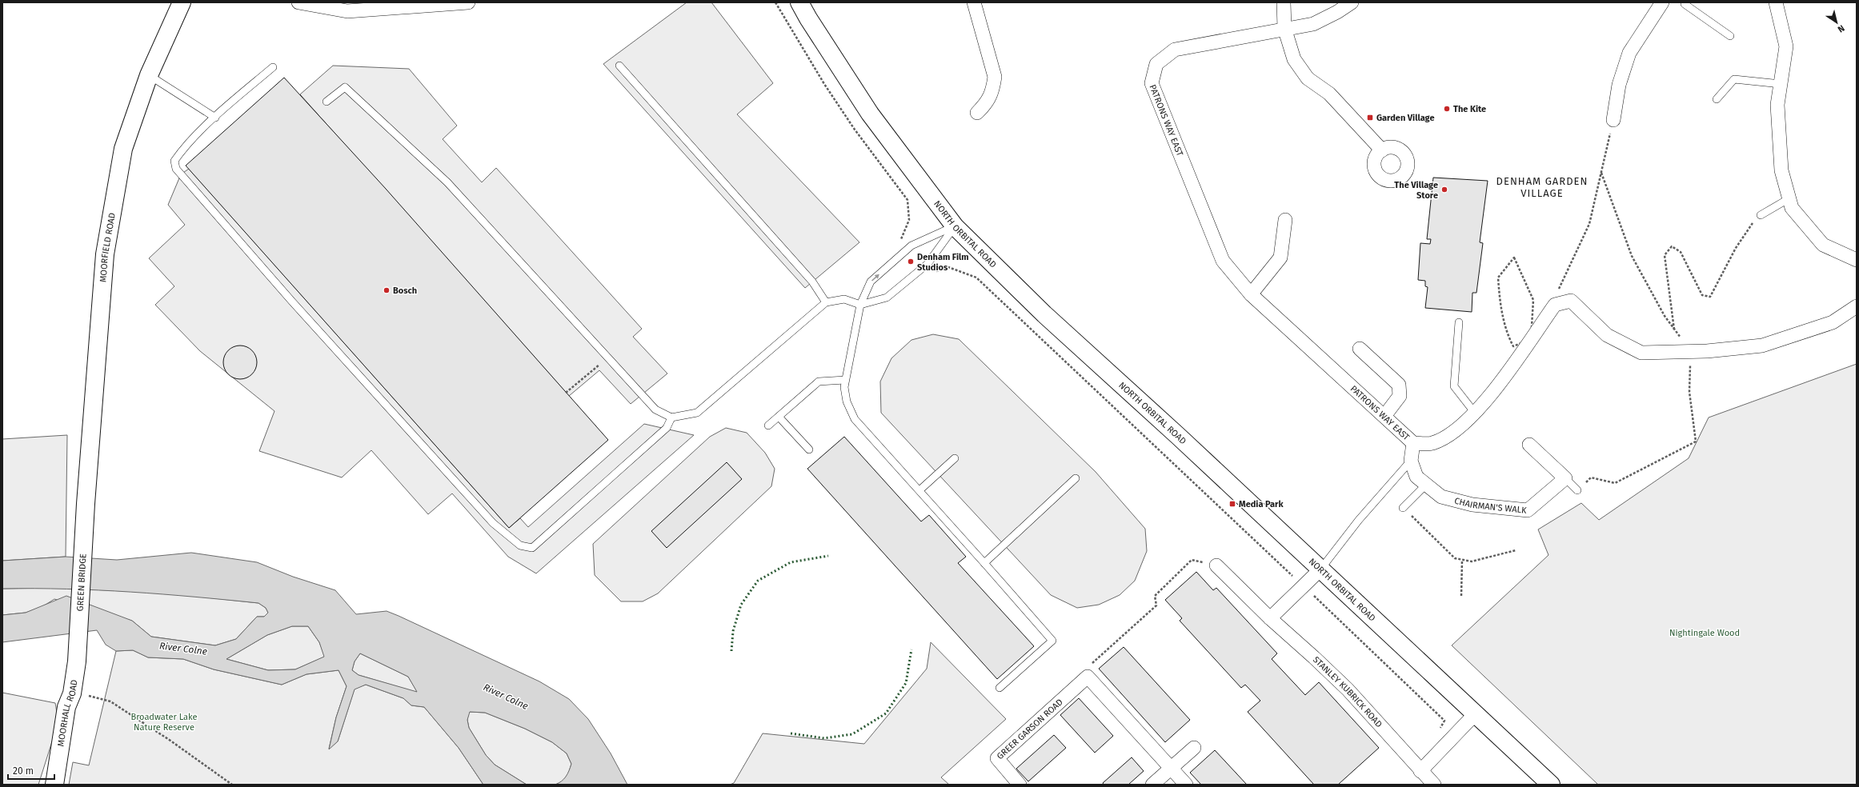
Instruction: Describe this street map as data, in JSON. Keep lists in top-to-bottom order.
{
  "streets": {
    "main road": [
      "NORTH ORBITAL ROAD",
      "MOORFIELD ROAD",
      "GREEN BRIDGE",
      "MOORHALL ROAD"
    ],
    "street": [
      "PATRONS WAY EAST",
      "CHAIRMAN'S WALK",
      "STANLEY KUBRICK ROAD",
      "GREER GARSON ROAD"
    ]
  },
  "crossings": [
    ["PATRONS WAY EAST", "CHAIRMAN'S WALK"],
    ["MOORFIELD ROAD", "GREEN BRIDGE"],
    ["GREEN BRIDGE", "MOORHALL ROAD"]
  ],
  "districts": ["DENHAM GARDEN VILLAGE"],
  "water": ["River Colne"],
  "parks": ["Nightingale Wood", "Broadwater Lake Nature Reserve"],
  "places": {
    "other": [
      "The Kite",
      "The Village Store",
      "Denham Film Studios",
      "Bosch"
    ],
    "transit": ["Garden Village", "Media Park"]
  },
  "scale_bar": "20 m",
  "north": "bottom right"
}
